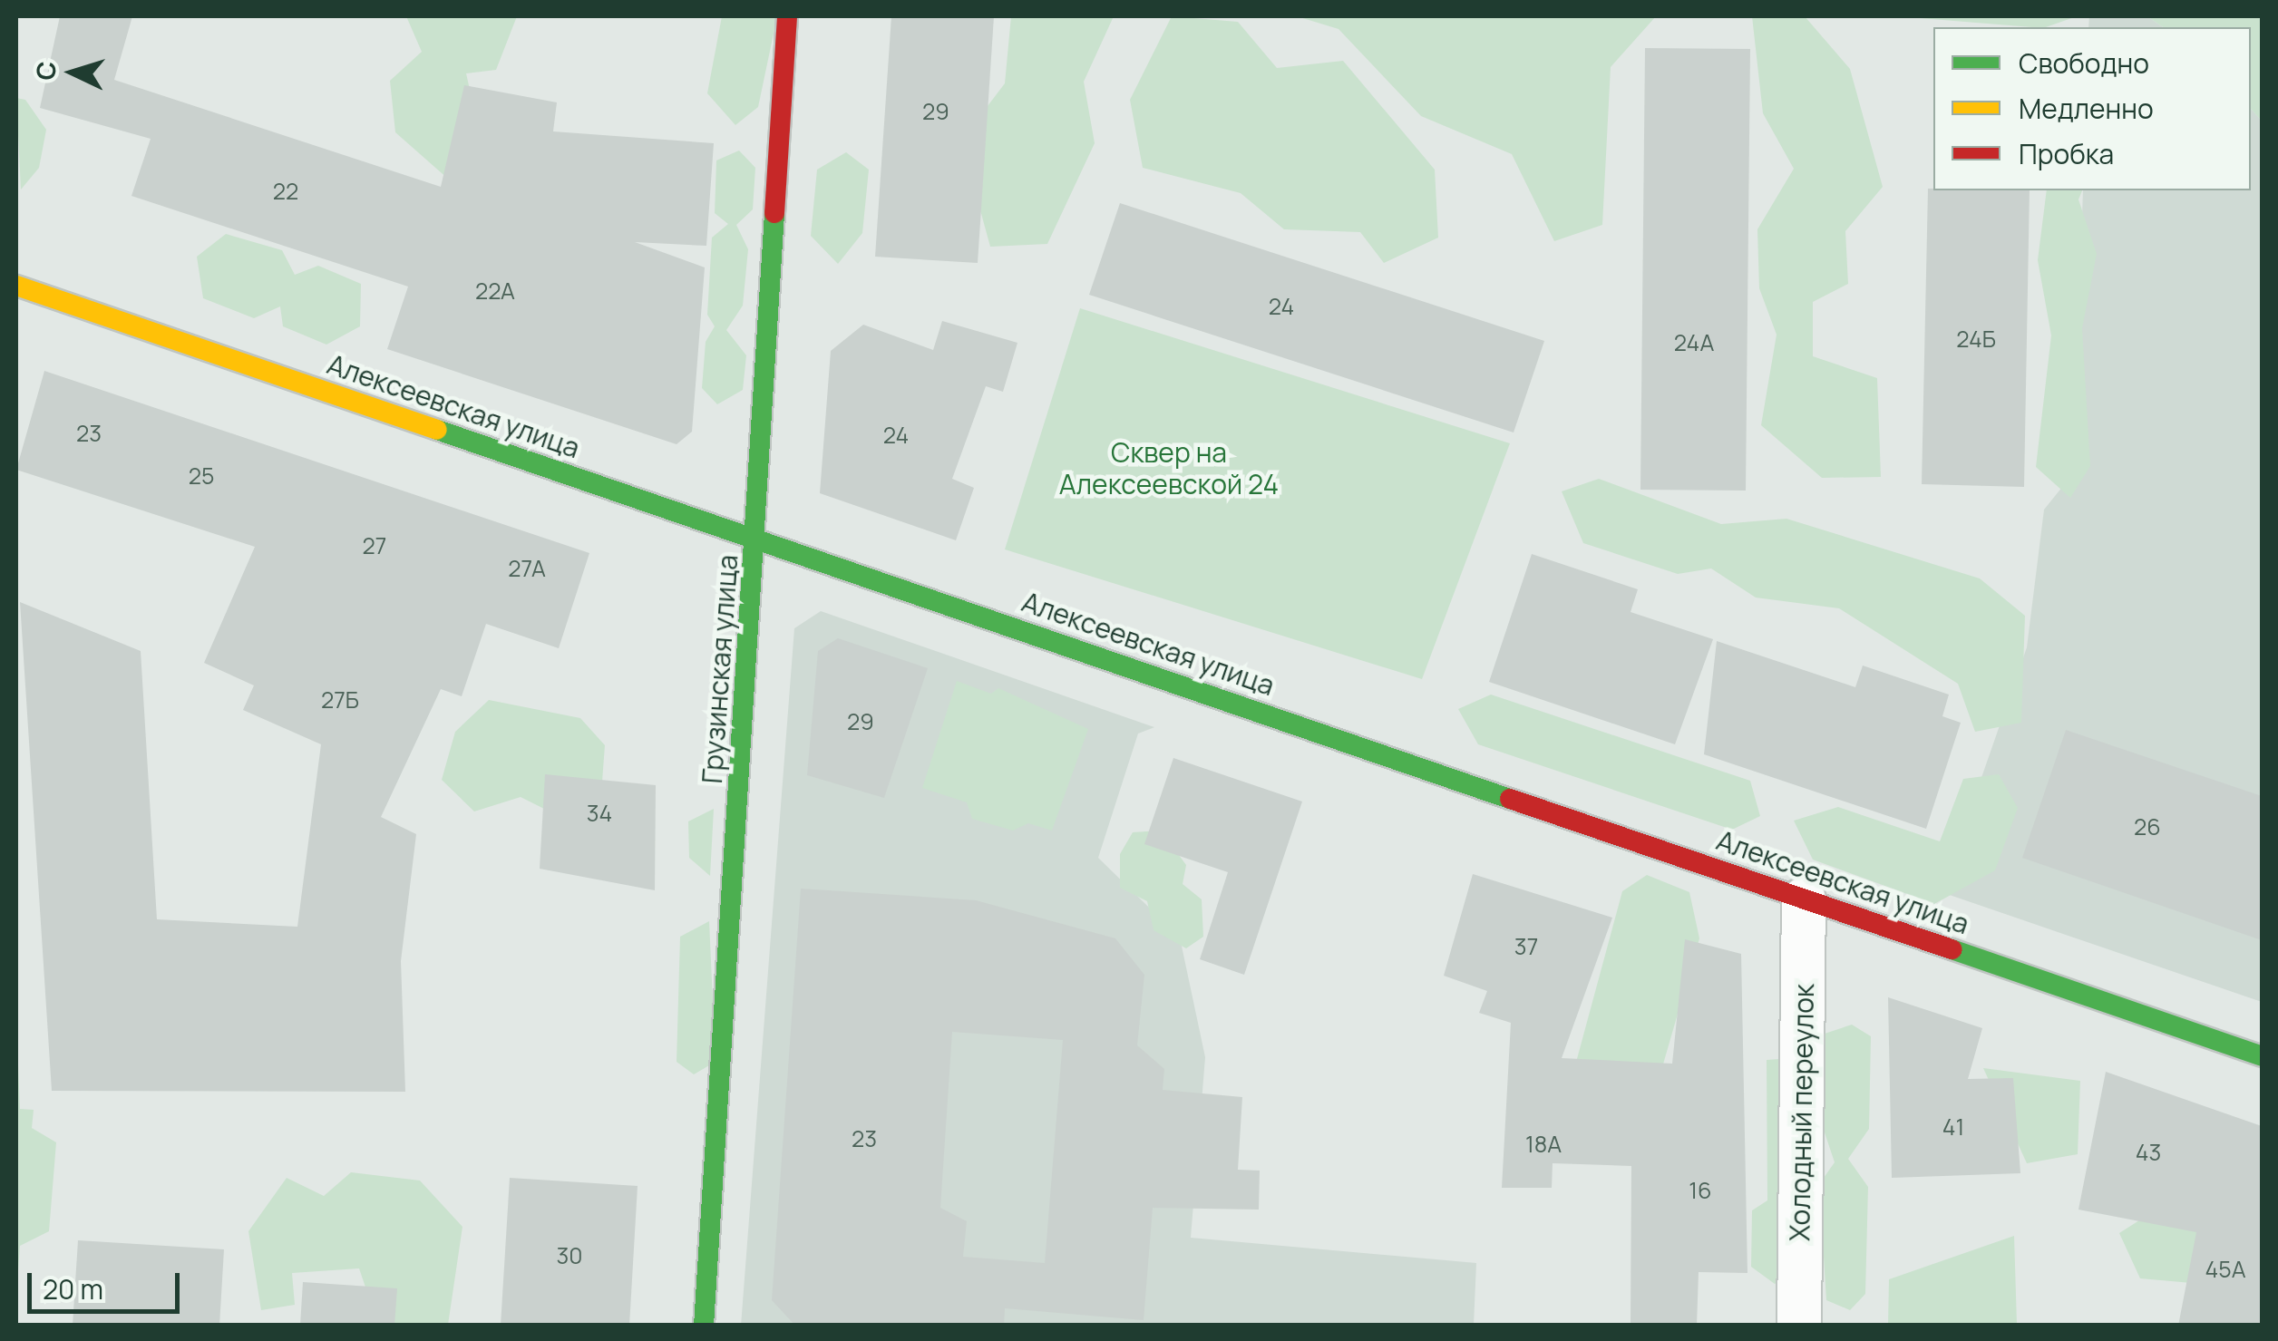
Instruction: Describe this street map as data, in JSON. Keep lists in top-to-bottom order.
{
  "streets": {
    "street": ["Алексеевская улица", "Грузинская улица", "Холодный переулок"]
  },
  "crossings": [
    ["Алексеевская улица", "Грузинская улица"],
    ["Алексеевская улица", "Холодный переулок"]
  ],
  "parks": ["Сквер на Алексеевской 24"],
  "house_numbers": [
    "29",
    "22",
    "22А",
    "24",
    "24Б",
    "24А",
    "23",
    "24",
    "25",
    "27",
    "27А",
    "27Б",
    "29",
    "34",
    "26",
    "37",
    "41",
    "23",
    "18А",
    "43",
    "16",
    "30",
    "45А"
  ],
  "legend": ["Свободно", "Медленно", "Пробка"],
  "scale_bar": "20 m",
  "north": "left"
}
